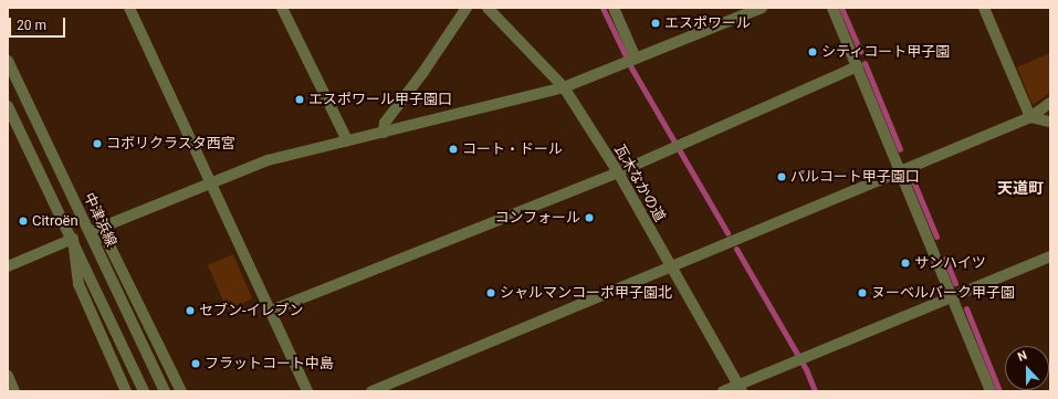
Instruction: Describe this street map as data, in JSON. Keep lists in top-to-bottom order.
{
  "streets": {
    "street": ["瓦木なかの道", "中津浜線"]
  },
  "districts": ["天道町"],
  "places": [
    "エスポワール",
    "シティコート甲子園",
    "エスポワール甲子園口",
    "コボリクラスタ西宮",
    "コート・ドール",
    "パルコート甲子園口",
    "コンフォール",
    "Citroën",
    "サンハイツ",
    "シャルマンコーポ甲子園北",
    "ヌーベルバーク甲子園",
    "セブン-イレブン",
    "フラットコート中島"
  ],
  "scale_bar": "20 m",
  "north": "top"
}
